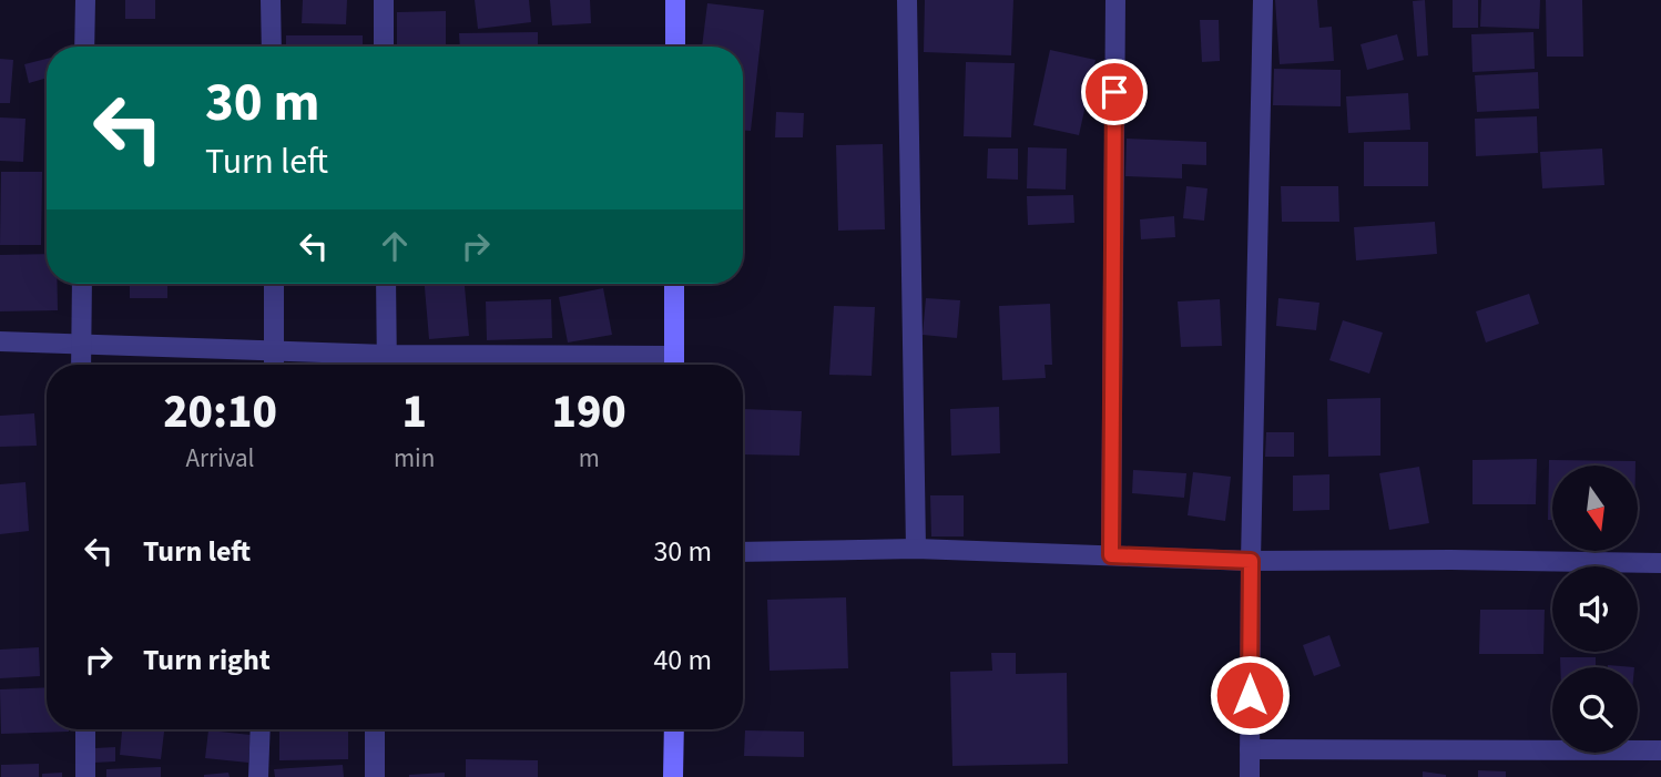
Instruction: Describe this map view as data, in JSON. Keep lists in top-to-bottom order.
{
  "north": "bottom",
  "page": {
    "turn": ["30 m", "Turn left"],
    "eta": [
      "20:10",
      "Arrival",
      "1",
      "min",
      "190",
      "m"
    ],
    "list": [
      {
        "name": "Turn left",
        "value": "30 m"
      },
      {
        "name": "Turn right",
        "value": "40 m"
      }
    ]
  }
}
